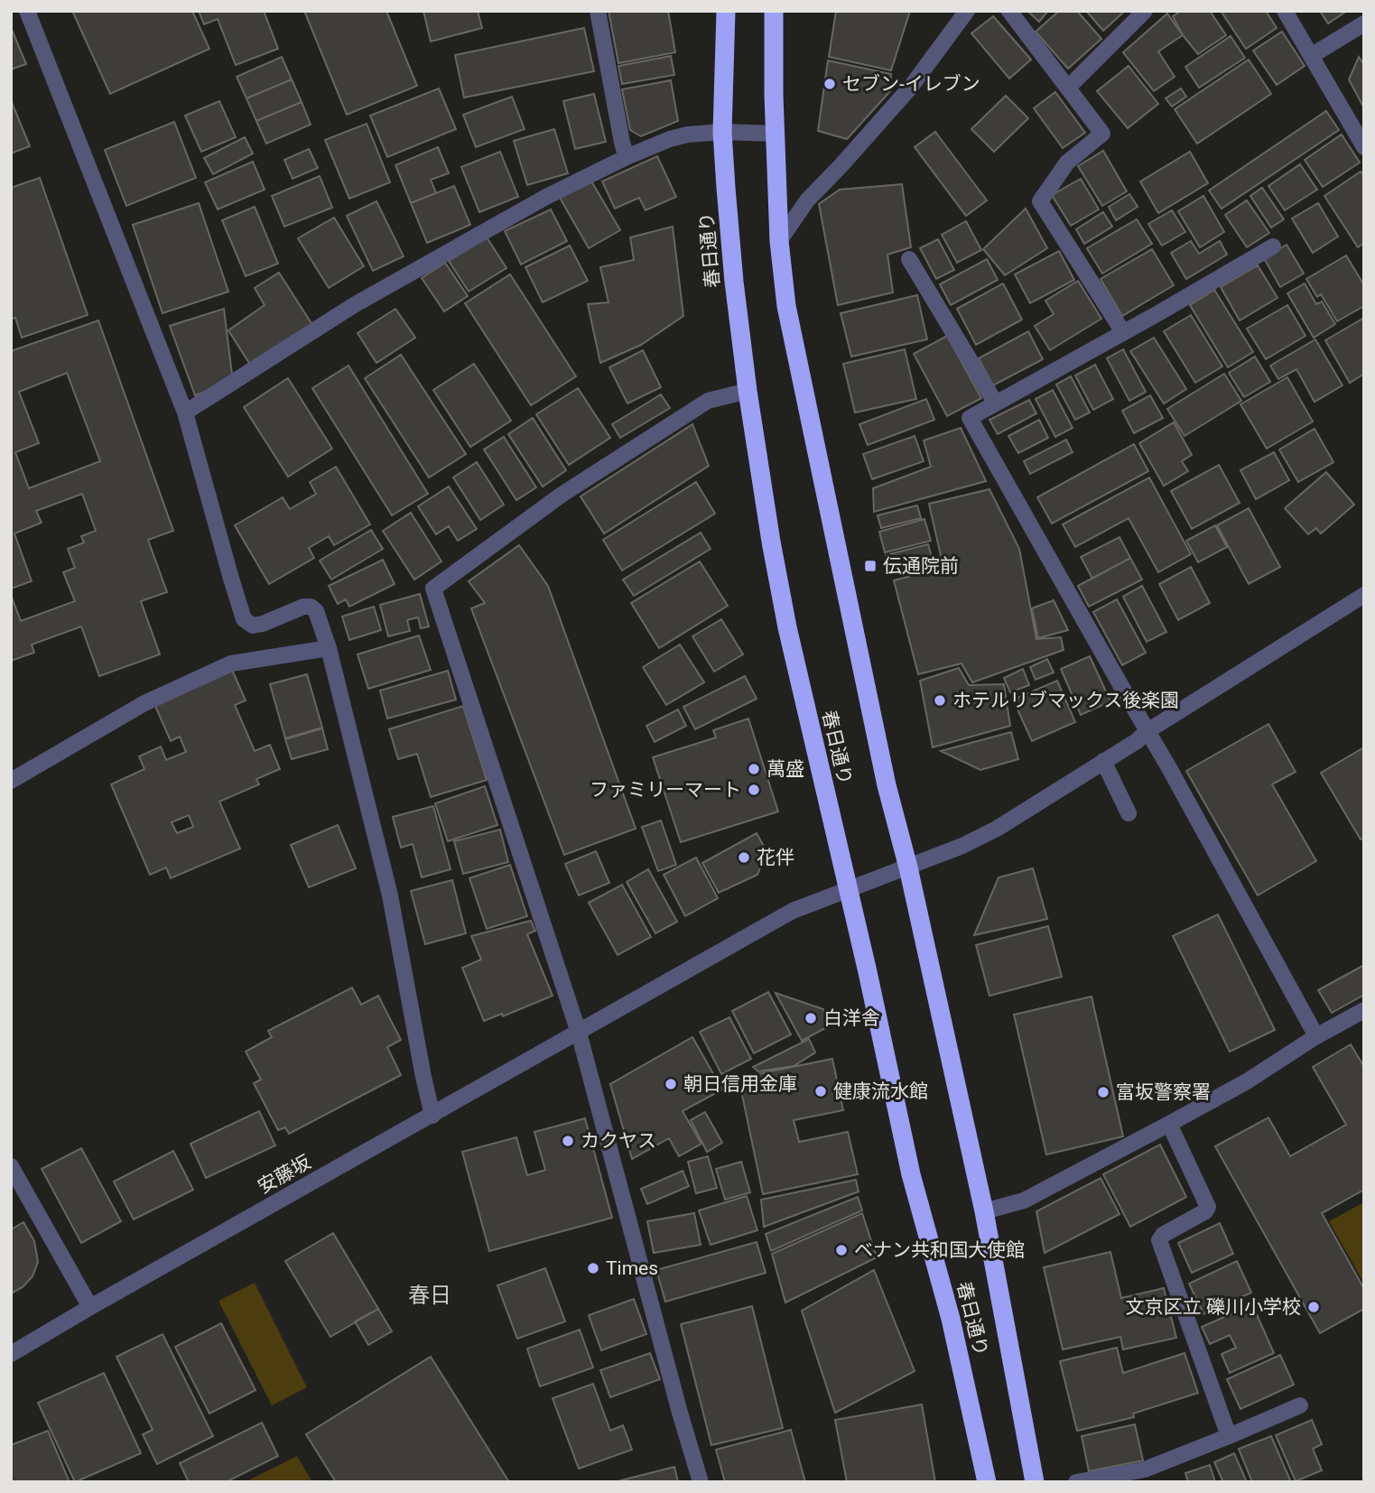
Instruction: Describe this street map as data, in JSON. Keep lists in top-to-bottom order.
{
  "streets": {
    "highway": ["春日通り"],
    "street": ["安藤坂"]
  },
  "crossings": [
    ["春日通り", "安藤坂"]
  ],
  "districts": ["春日"],
  "places": {
    "other": [
      "セブン-イレブン",
      "ホテルリブマックス後楽園",
      "萬盛",
      "ファミリーマート",
      "花伴",
      "白洋舎",
      "朝日信用金庫",
      "健康流水館",
      "富坂警察署",
      "カクヤス",
      "ベナン共和国大使館",
      "Times",
      "文京区立 礫川小学校"
    ],
    "transit": ["伝通院前"]
  }
}
